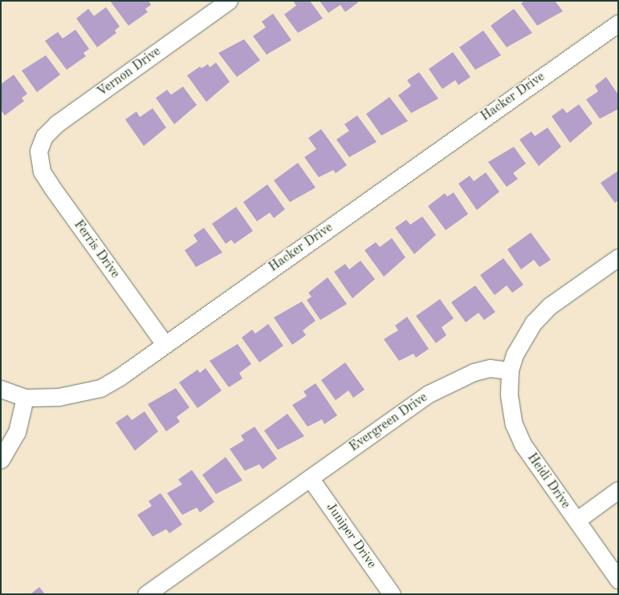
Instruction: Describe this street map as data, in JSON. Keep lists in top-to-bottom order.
{
  "streets": {
    "street": [
      "Vernon Drive",
      "Hacker Drive",
      "Ferris Drive",
      "Evergreen Drive",
      "Heidi Drive",
      "Juniper Drive"
    ]
  },
  "crossings": [
    ["Vernon Drive", "Ferris Drive"],
    ["Hacker Drive", "Ferris Drive"],
    ["Evergreen Drive", "Heidi Drive"],
    ["Evergreen Drive", "Juniper Drive"]
  ]
}
